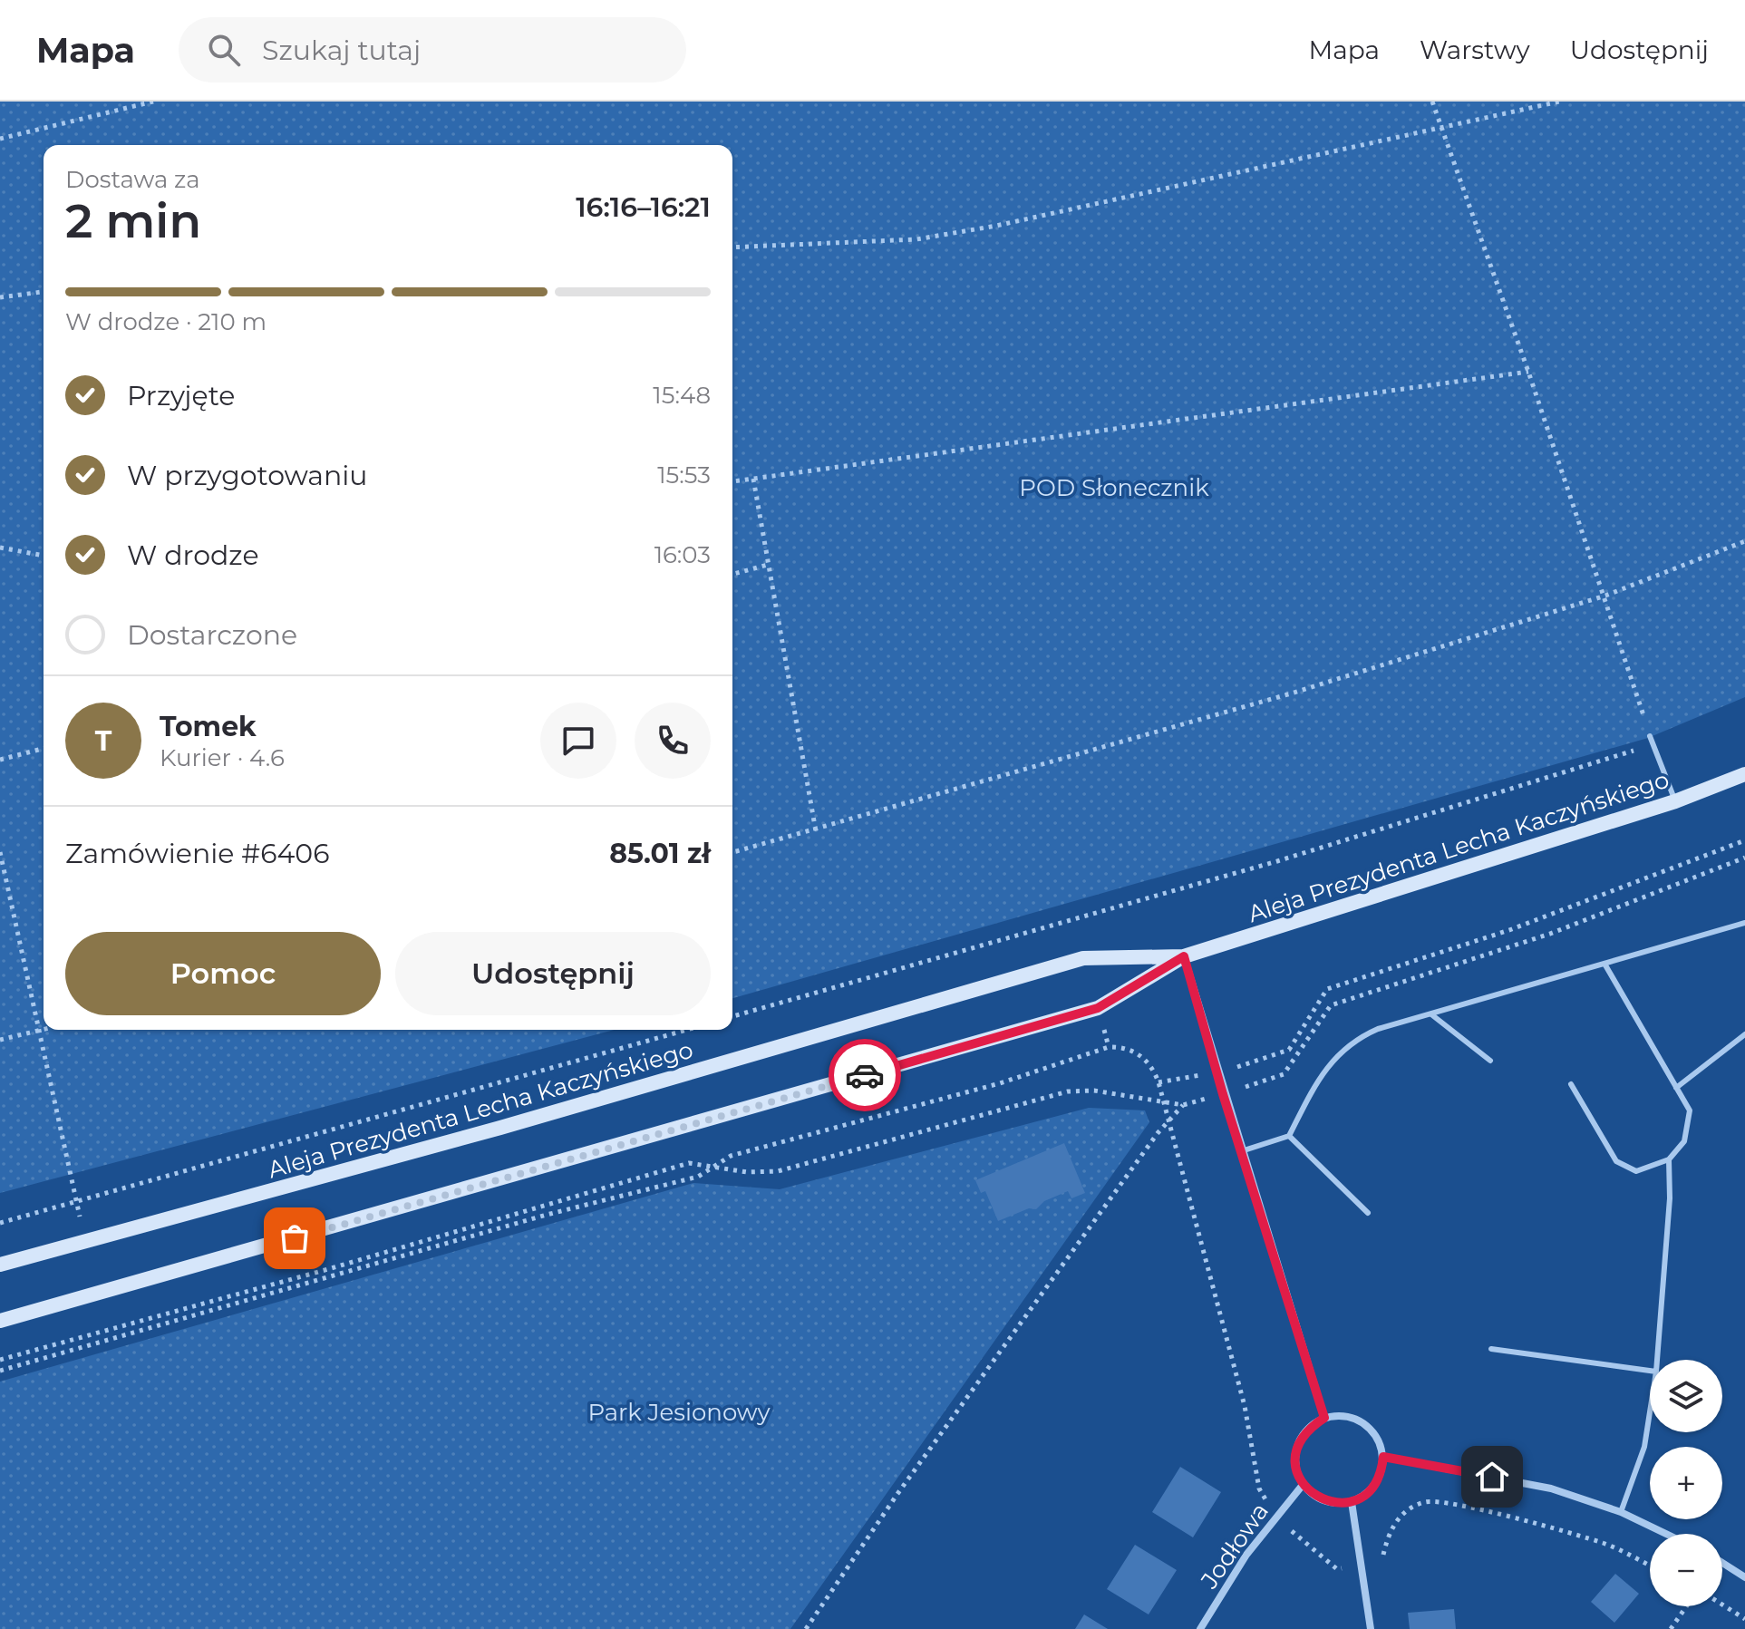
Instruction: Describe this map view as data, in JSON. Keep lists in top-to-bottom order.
{
  "streets": {
    "main road": ["Aleja Prezydenta Lecha Kaczyńskiego"],
    "street": ["Jodłowa"]
  },
  "parks": ["POD Słonecznik", "Park Jesionowy"],
  "page": {
    "header": "Mapa",
    "search": "Szukaj tutaj",
    "nav": ["Mapa", "Warstwy", "Udostępnij"],
    "heading": ["2 min", "Dostawa za", "16:16–16:21"],
    "panel": [
      "Tomek",
      "Kurier · 4.6",
      "Zamówienie #6406",
      "85.01 zł"
    ],
    "bar": "W drodze · 210 m",
    "list": [
      ["Przyjęte", "15:48"],
      ["W przygotowaniu", "15:53"],
      ["W drodze", "16:03"],
      "Dostarczone"
    ],
    "round": "T",
    "buttons": ["Pomoc", "Udostępnij"],
    "map_buttons": ["+", "−"]
  }
}
